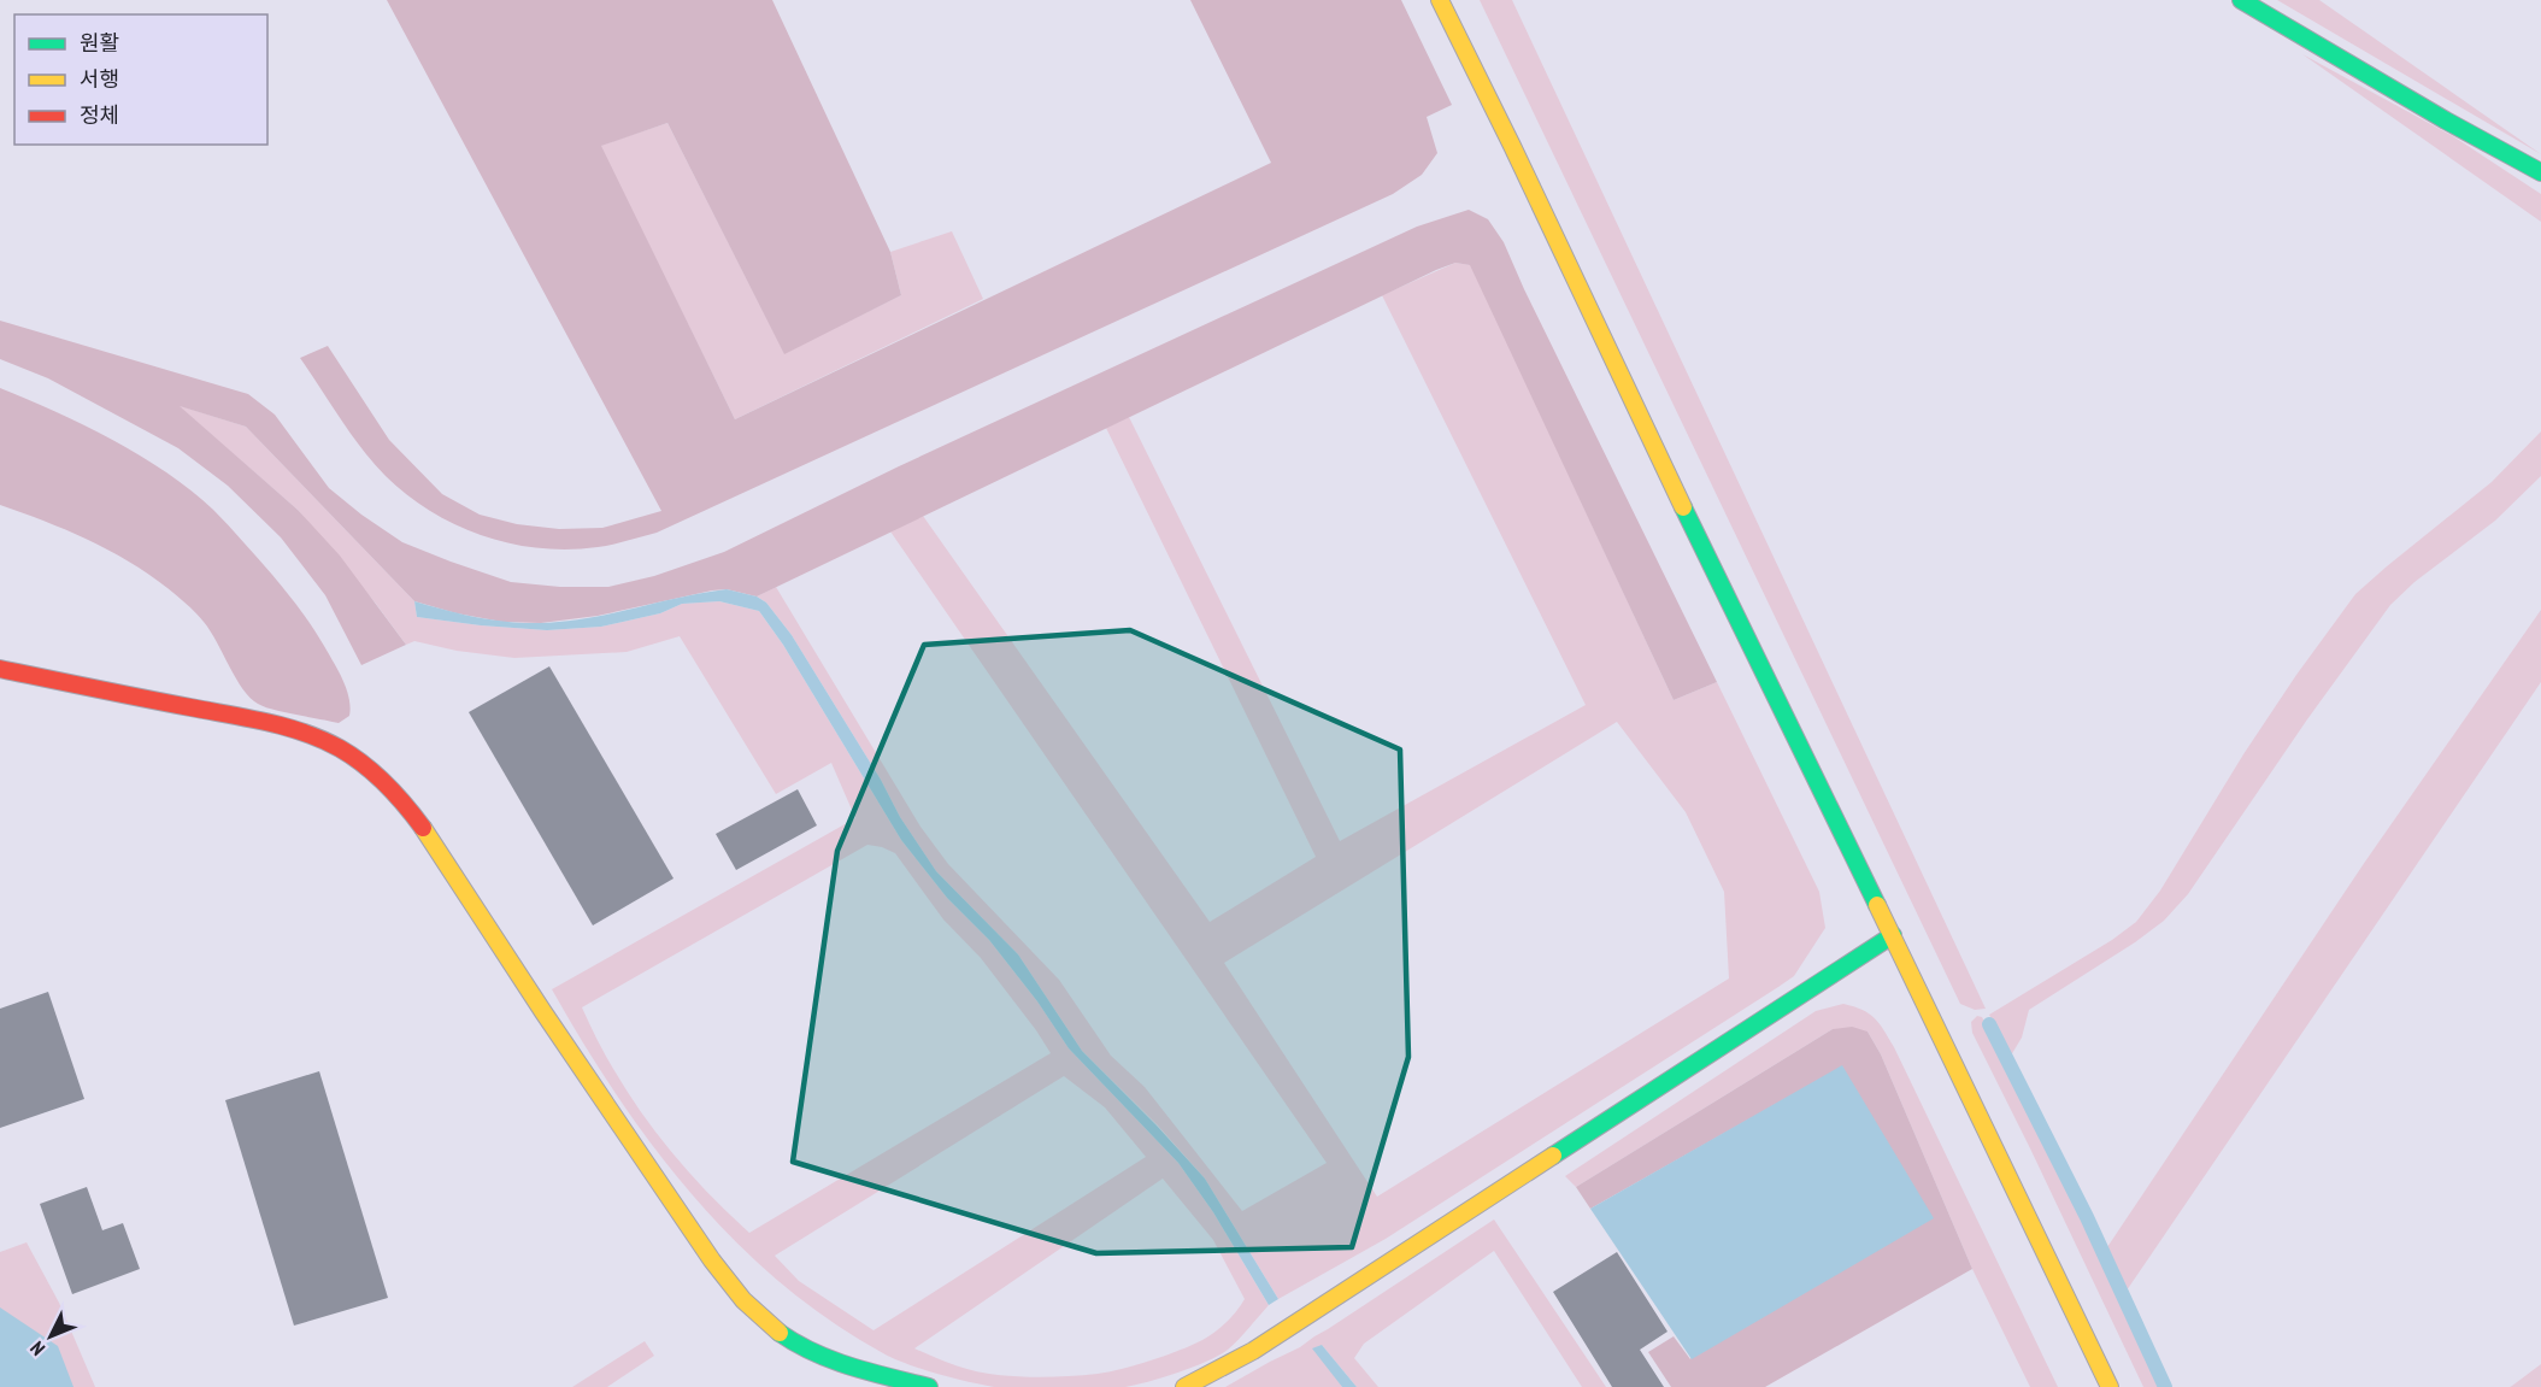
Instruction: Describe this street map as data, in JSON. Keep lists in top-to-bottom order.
{
  "legend": ["원활", "서행", "정체"],
  "north": "bottom left"
}
